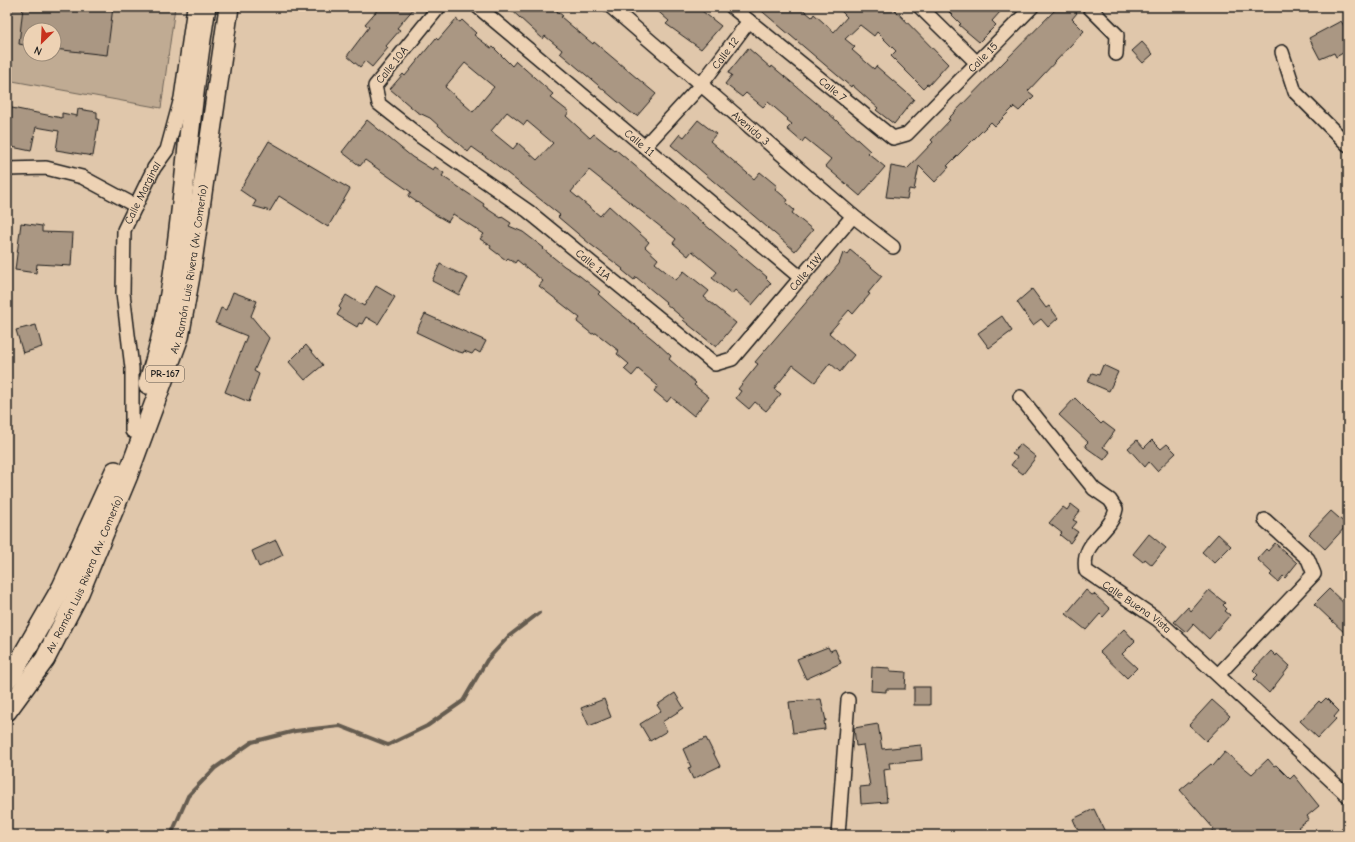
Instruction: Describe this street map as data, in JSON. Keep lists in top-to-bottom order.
{
  "streets": {
    "highway": ["Av. Ramón Luis Rivera (Av. Comerío)", "PR-167"],
    "street": [
      "Calle 12",
      "Calle 15",
      "Calle 10A",
      "Calle 7",
      "Avenida 3",
      "Calle 11",
      "Calle Marginal",
      "Calle 11A",
      "Calle 11W",
      "Calle Buena Vista"
    ]
  },
  "crossings": [
    ["Calle 12", "Calle 7"],
    ["Calle 12", "Avenida 3"],
    ["Calle 12", "Calle 11"],
    ["Calle 15", "Calle 7"],
    ["Calle 10A", "Calle 11A"],
    ["Avenida 3", "Calle 11W"],
    ["Calle 11", "Calle 11W"],
    ["Calle Marginal", "Av. Ramón Luis Rivera (Av. Comerío)"],
    ["Calle 11A", "Calle 11W"]
  ],
  "north": "bottom left"
}
